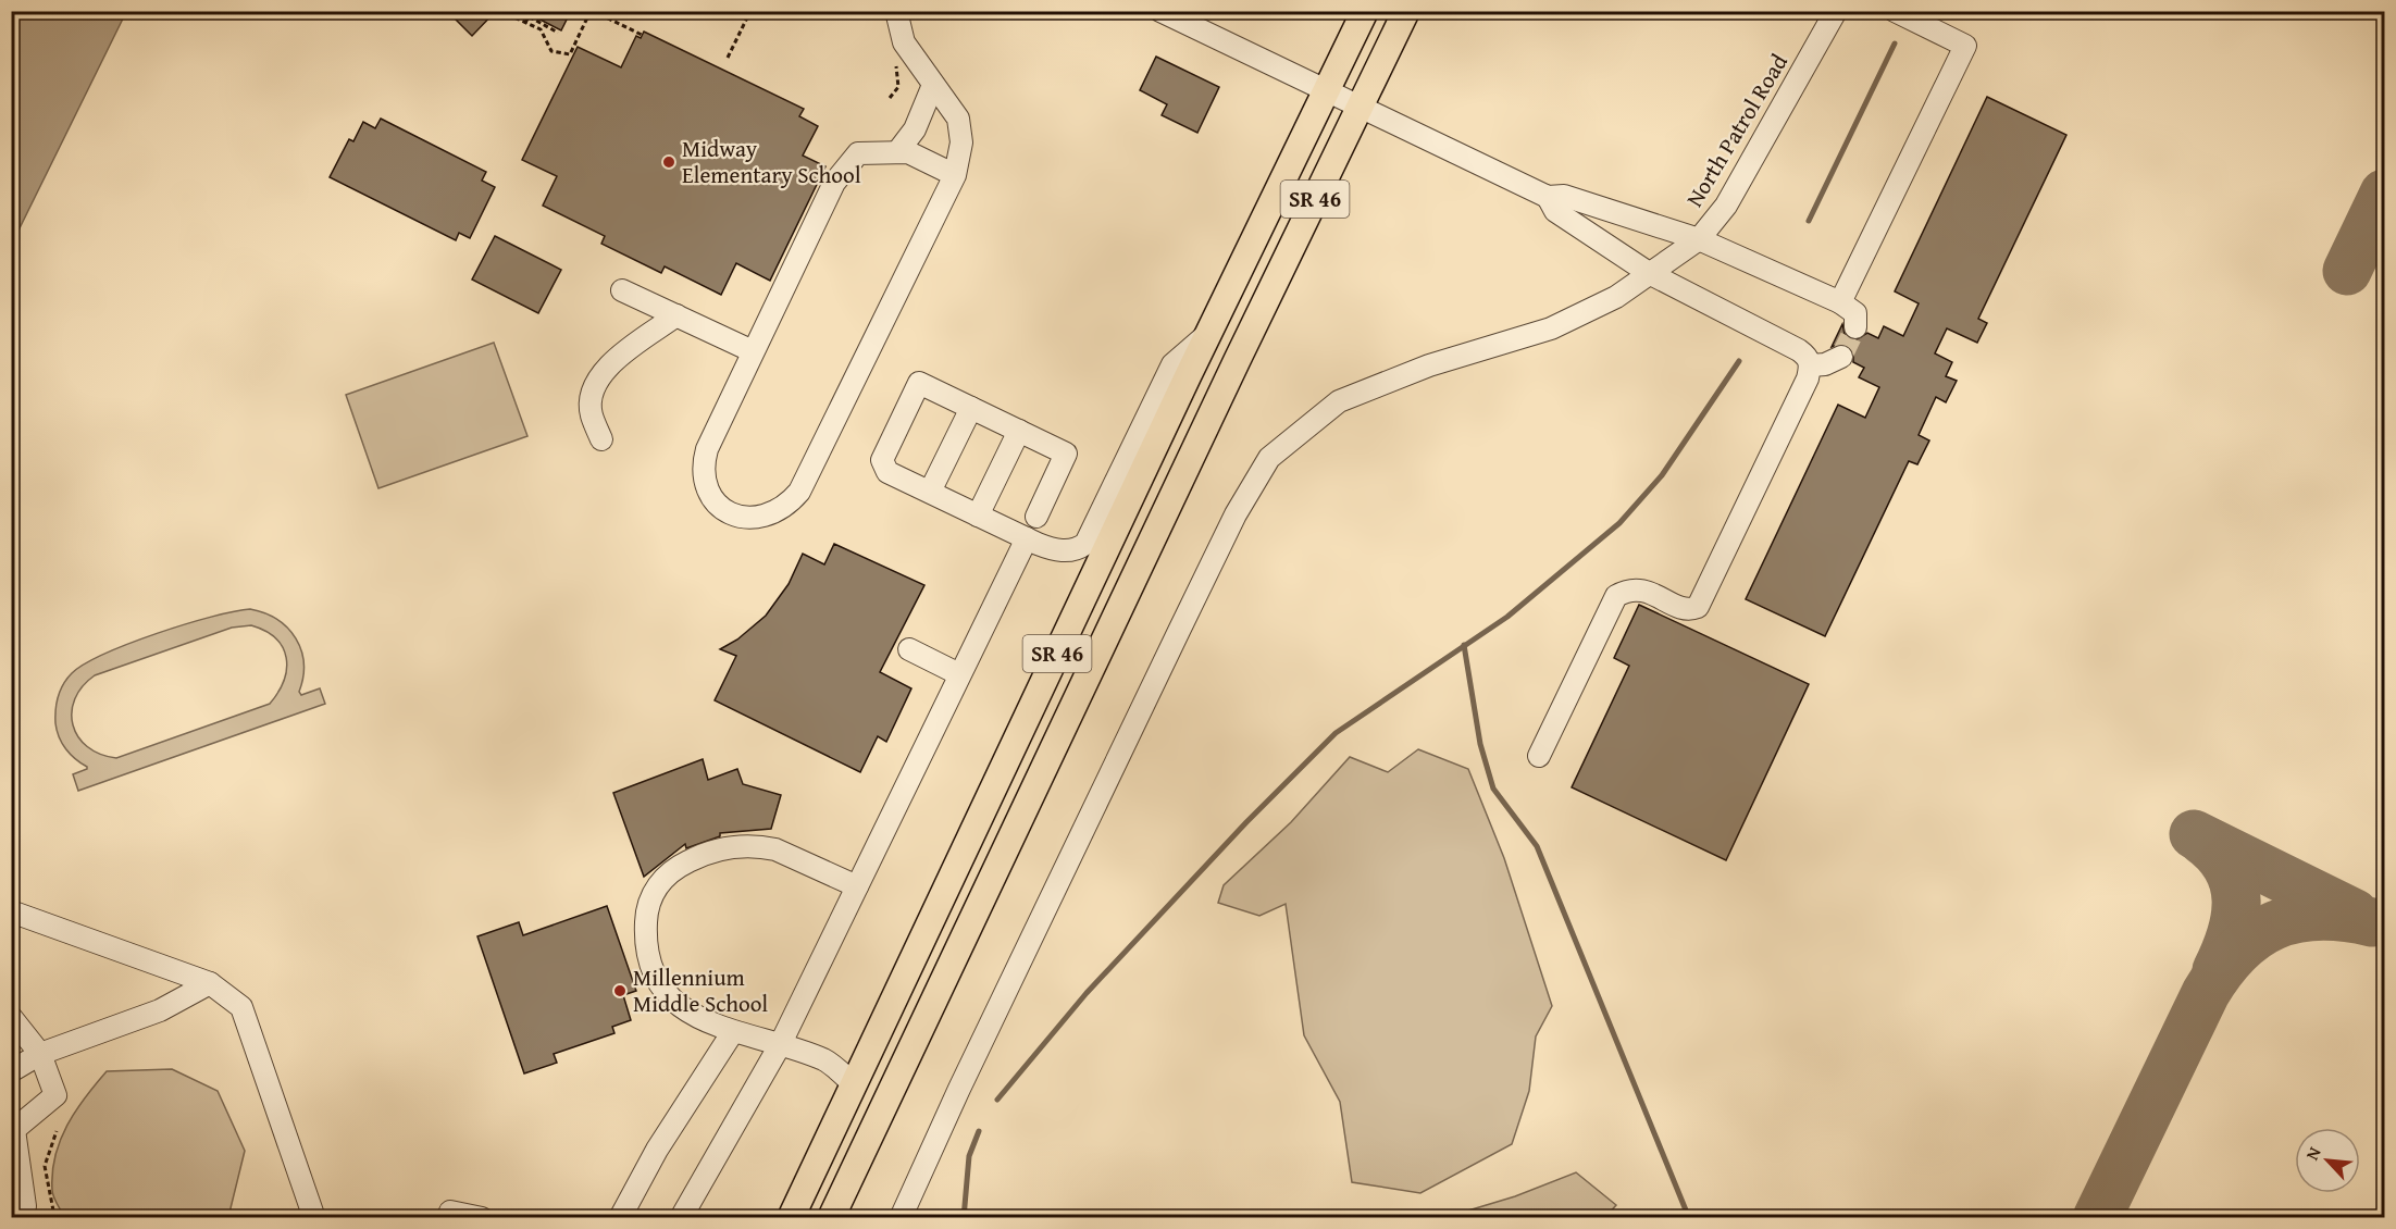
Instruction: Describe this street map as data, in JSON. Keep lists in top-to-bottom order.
{
  "streets": {
    "main road": ["SR 46"],
    "street": ["North Patrol Road"]
  },
  "crossings": [
    ["North Patrol Road", "SR 46"]
  ],
  "places": ["Midway Elementary School", "Millennium Middle School"],
  "north": "top left"
}
